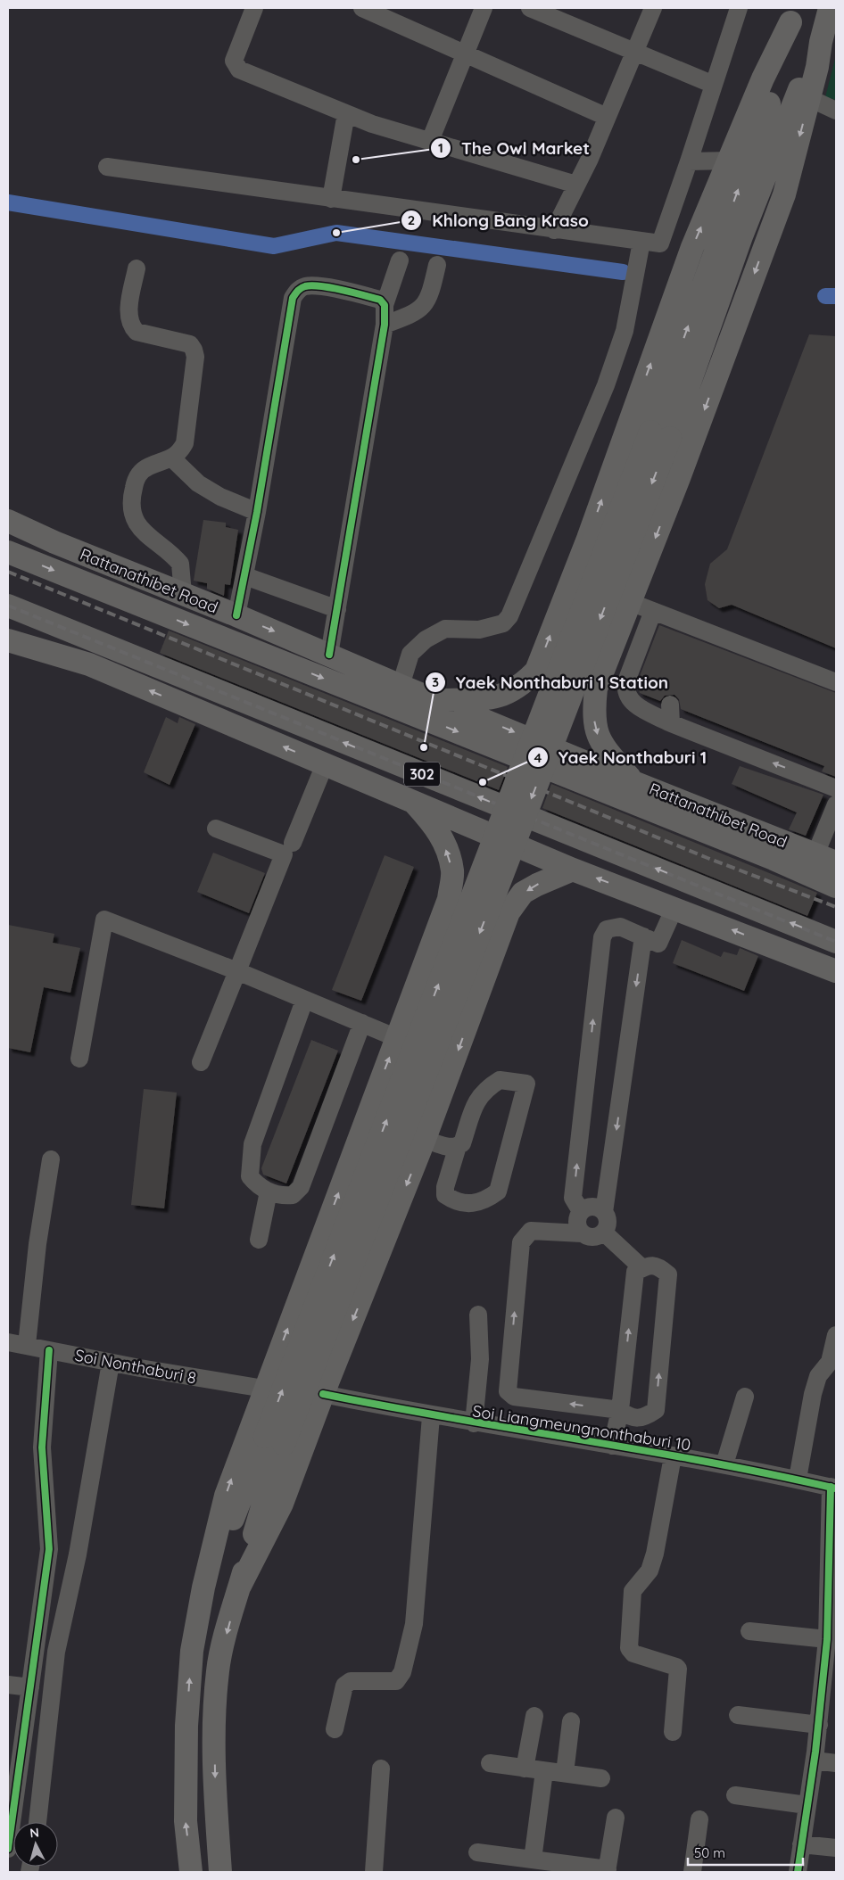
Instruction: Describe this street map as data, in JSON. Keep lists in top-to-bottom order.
{
  "streets": {
    "main road": ["Rattanathibet Road", "302"],
    "street": ["Soi Nonthaburi 8", "Soi Liangmeungnonthaburi 10"]
  },
  "places": [
    "The Owl Market",
    "Khlong Bang Kraso",
    "Yaek Nonthaburi 1 Station",
    "Yaek Nonthaburi 1"
  ],
  "scale_bar": "50 m",
  "north": "top"
}
